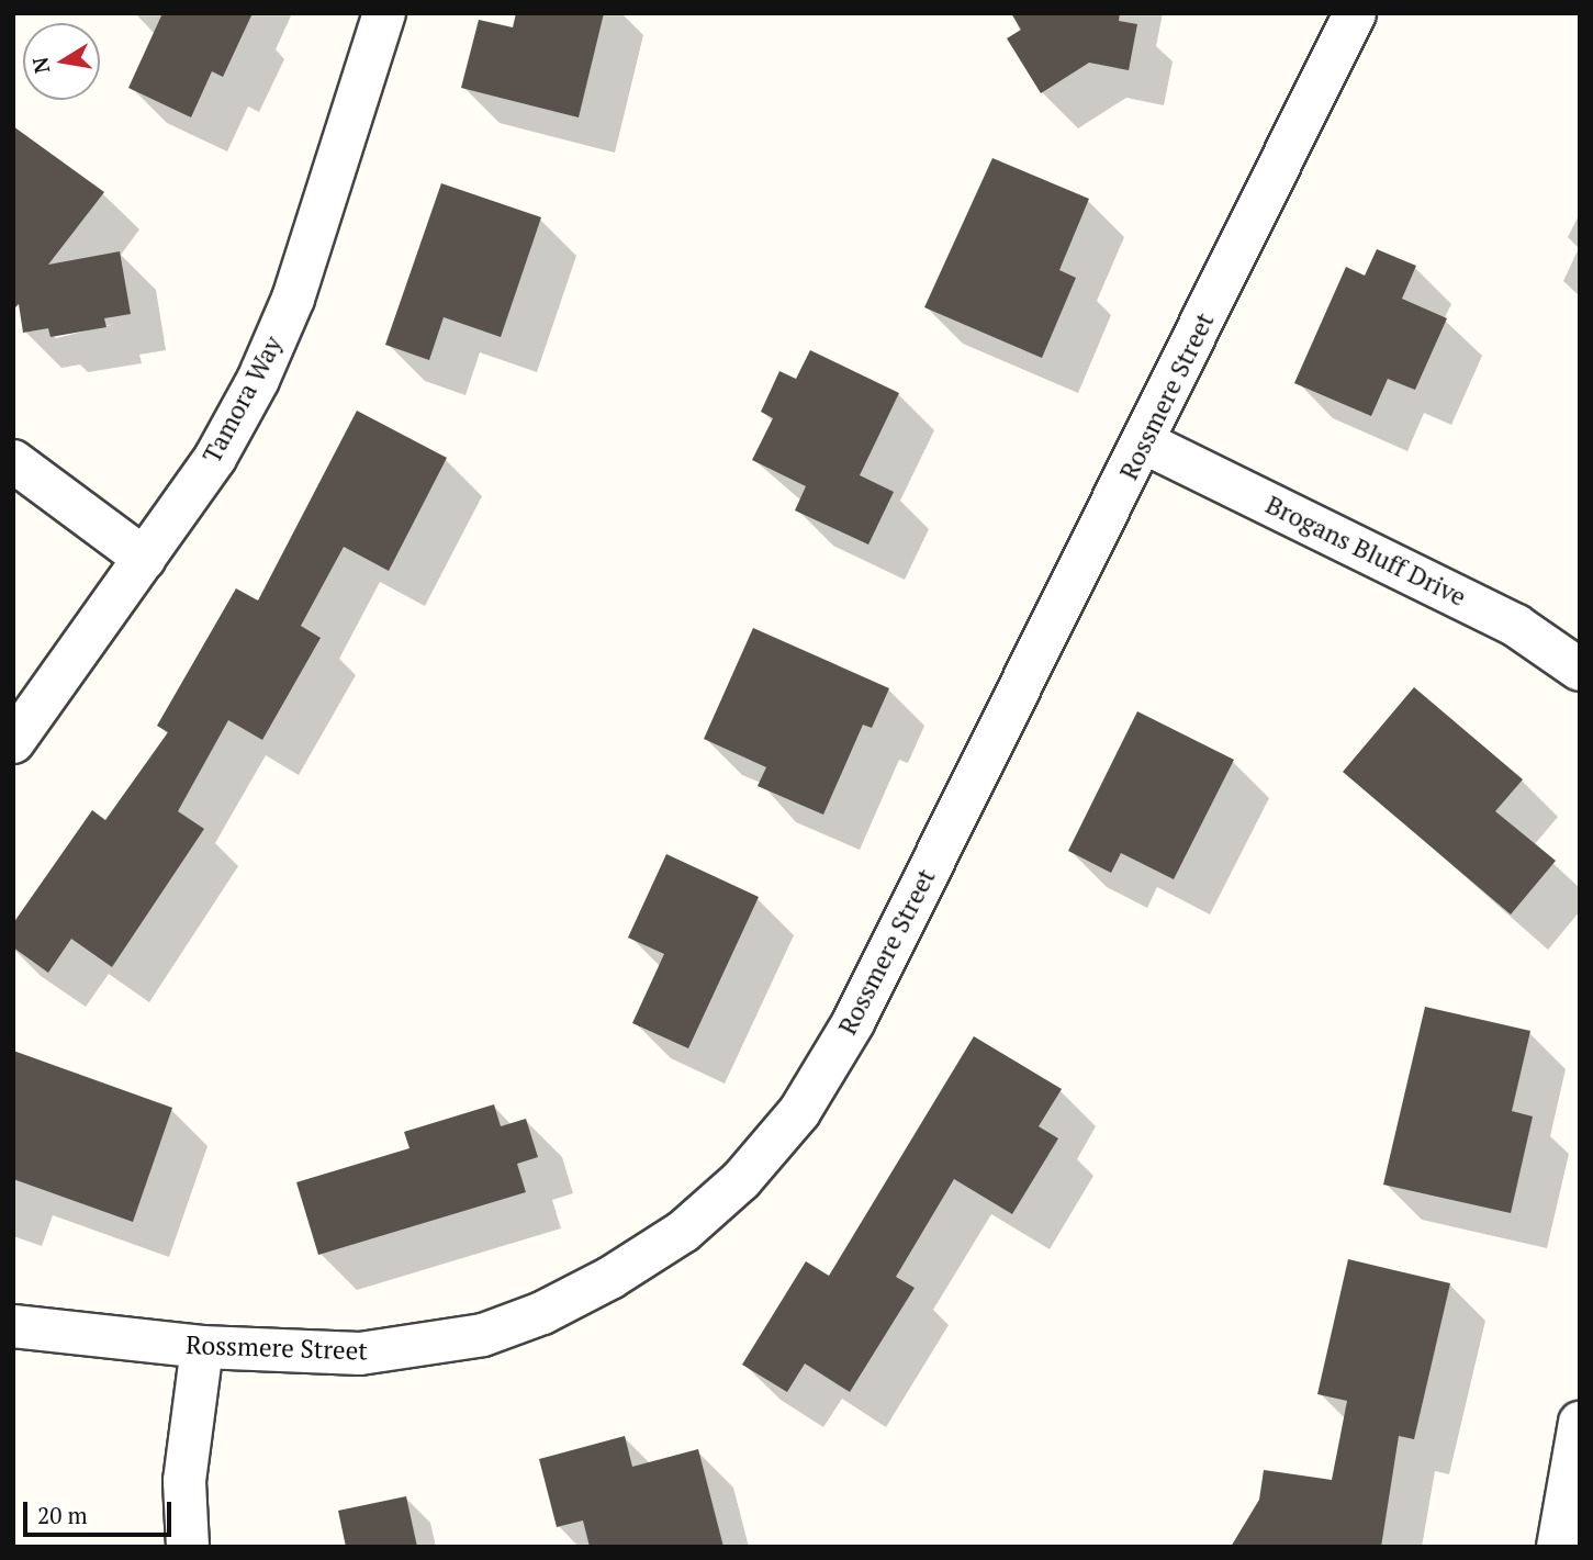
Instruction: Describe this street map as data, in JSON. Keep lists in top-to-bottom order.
{
  "streets": {
    "street": ["Rossmere Street", "Tamora Way", "Brogans Bluff Drive"]
  },
  "crossings": [
    ["Rossmere Street", "Brogans Bluff Drive"]
  ],
  "scale_bar": "20 m",
  "north": "left"
}
